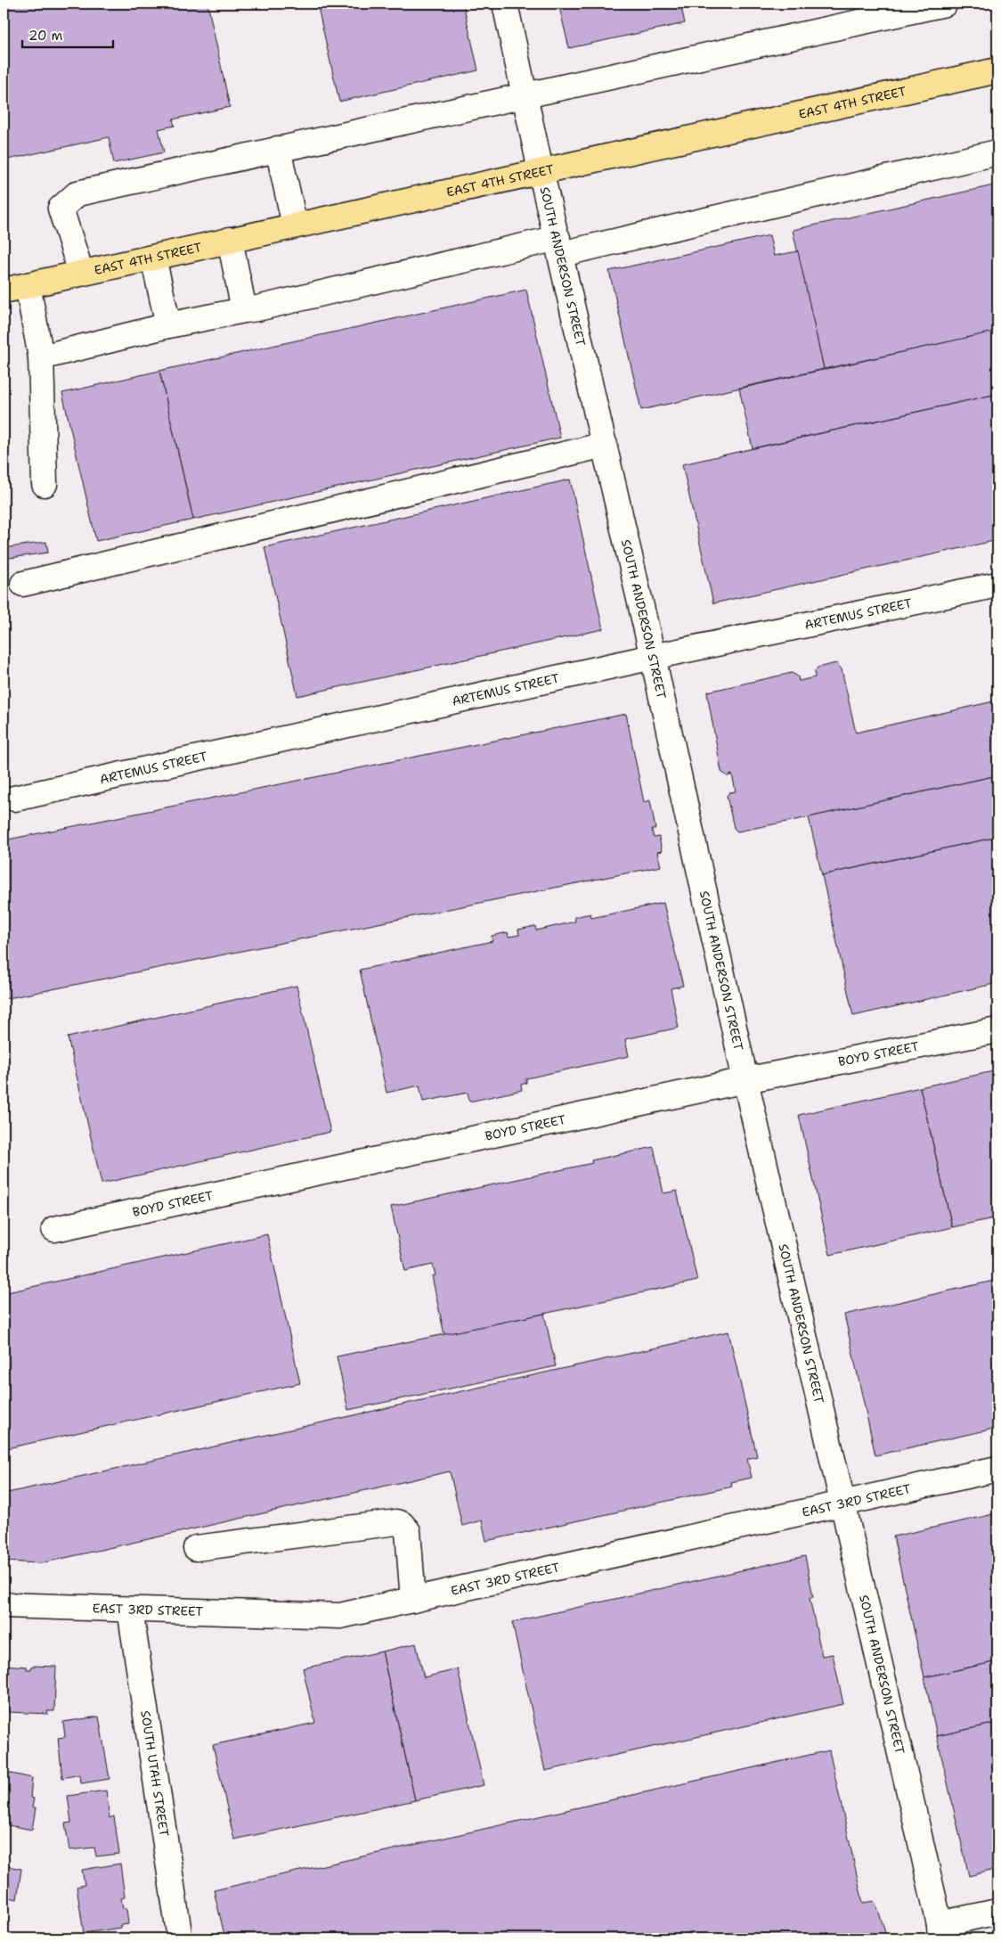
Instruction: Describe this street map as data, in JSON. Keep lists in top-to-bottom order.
{
  "streets": {
    "main road": ["EAST 4TH STREET"],
    "street": [
      "SOUTH ANDERSON STREET",
      "ARTEMUS STREET",
      "BOYD STREET",
      "EAST 3RD STREET",
      "SOUTH UTAH STREET"
    ]
  },
  "crossings": [
    ["EAST 4TH STREET", "SOUTH ANDERSON STREET"],
    ["SOUTH ANDERSON STREET", "ARTEMUS STREET"],
    ["SOUTH ANDERSON STREET", "BOYD STREET"],
    ["SOUTH ANDERSON STREET", "EAST 3RD STREET"],
    ["EAST 3RD STREET", "SOUTH UTAH STREET"]
  ],
  "scale_bar": "20 m"
}
